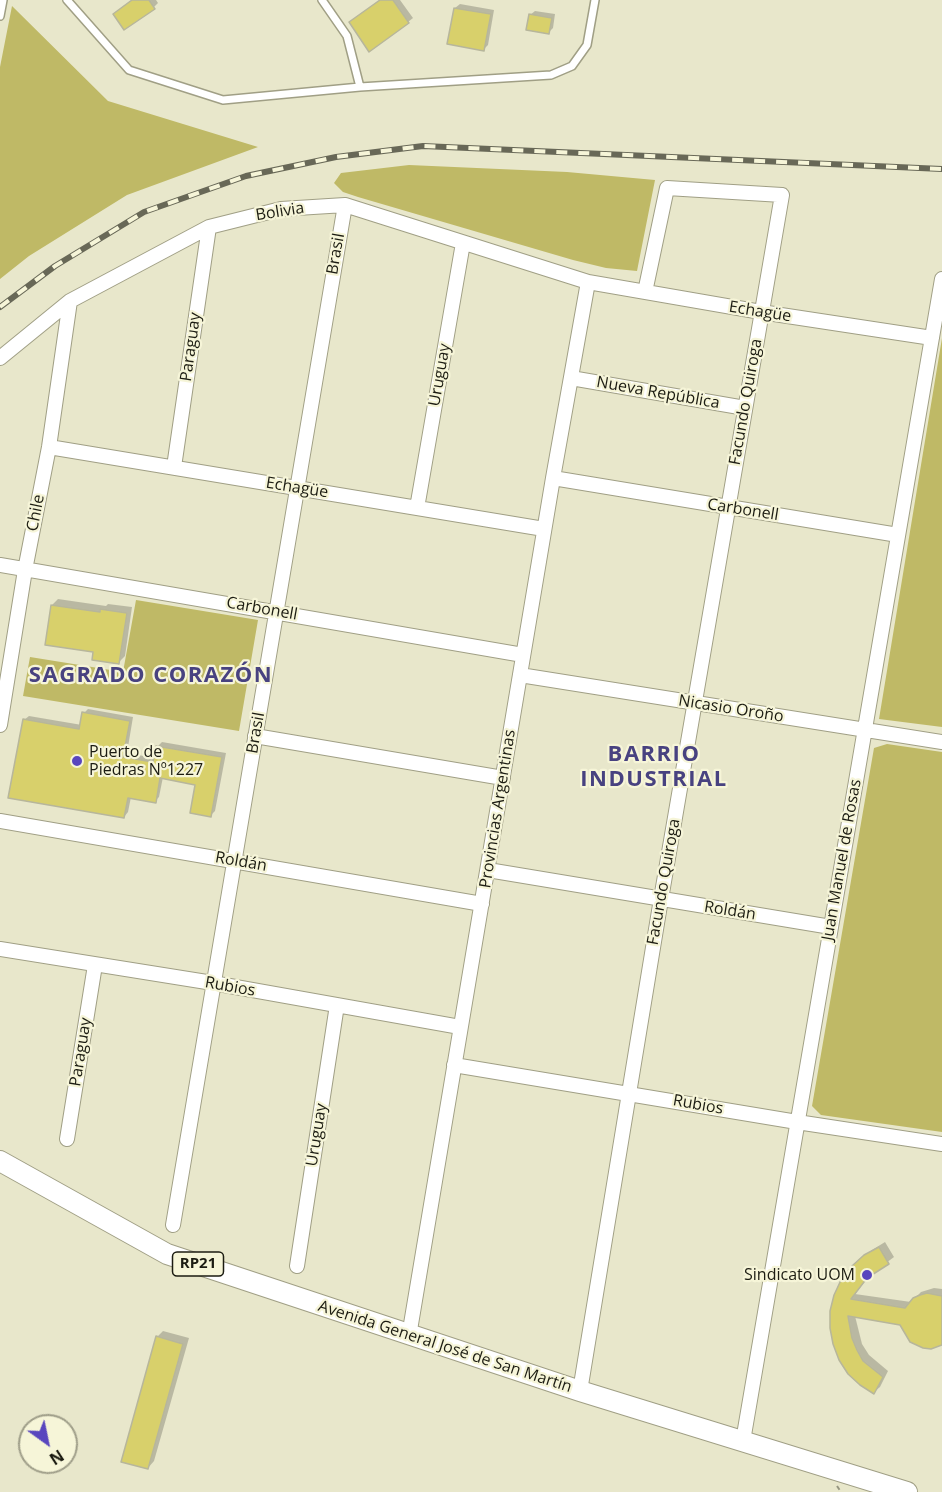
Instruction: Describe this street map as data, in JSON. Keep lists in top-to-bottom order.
{
  "streets": {
    "main road": ["RP21", "Avenida General José de San Martín"],
    "street": [
      "Bolivia",
      "Brasil",
      "Echagüe",
      "Paraguay",
      "Uruguay",
      "Nueva República",
      "Facundo Quiroga",
      "Carbonell",
      "Chile",
      "Nicasio Oroño",
      "Provincias Argentinas",
      "Juan Manuel de Rosas",
      "Roldán",
      "Rubios"
    ]
  },
  "crossings": [
    ["Bolivia", "Brasil"],
    ["Bolivia", "Echagüe"],
    ["Bolivia", "Paraguay"],
    ["Bolivia", "Uruguay"],
    ["Bolivia", "Chile"],
    ["Bolivia", "Provincias Argentinas"],
    ["Brasil", "Echagüe"],
    ["Brasil", "Carbonell"],
    ["Brasil", "Roldán"],
    ["Brasil", "Rubios"],
    ["Echagüe", "Paraguay"],
    ["Echagüe", "Uruguay"],
    ["Echagüe", "Facundo Quiroga"],
    ["Echagüe", "Chile"],
    ["Echagüe", "Provincias Argentinas"],
    ["Echagüe", "Juan Manuel de Rosas"],
    ["Paraguay", "Rubios"],
    ["Uruguay", "Rubios"],
    ["Nueva República", "Facundo Quiroga"],
    ["Nueva República", "Provincias Argentinas"],
    ["Facundo Quiroga", "Carbonell"],
    ["Facundo Quiroga", "Nicasio Oroño"],
    ["Facundo Quiroga", "Roldán"],
    ["Facundo Quiroga", "Rubios"],
    ["Facundo Quiroga", "Avenida General José de San Martín"],
    ["Carbonell", "Chile"],
    ["Carbonell", "Provincias Argentinas"],
    ["Carbonell", "Juan Manuel de Rosas"],
    ["Nicasio Oroño", "Provincias Argentinas"],
    ["Nicasio Oroño", "Juan Manuel de Rosas"],
    ["Provincias Argentinas", "Roldán"],
    ["Provincias Argentinas", "Rubios"],
    ["Provincias Argentinas", "Avenida General José de San Martín"],
    ["Juan Manuel de Rosas", "Roldán"],
    ["Juan Manuel de Rosas", "Rubios"],
    ["Juan Manuel de Rosas", "Avenida General José de San Martín"]
  ],
  "districts": ["SAGRADO CORAZÓN", "BARRIO INDUSTRIAL"],
  "places": ["Puerto de Piedras Nº1227", "Sindicato UOM"],
  "north": "bottom right"
}
